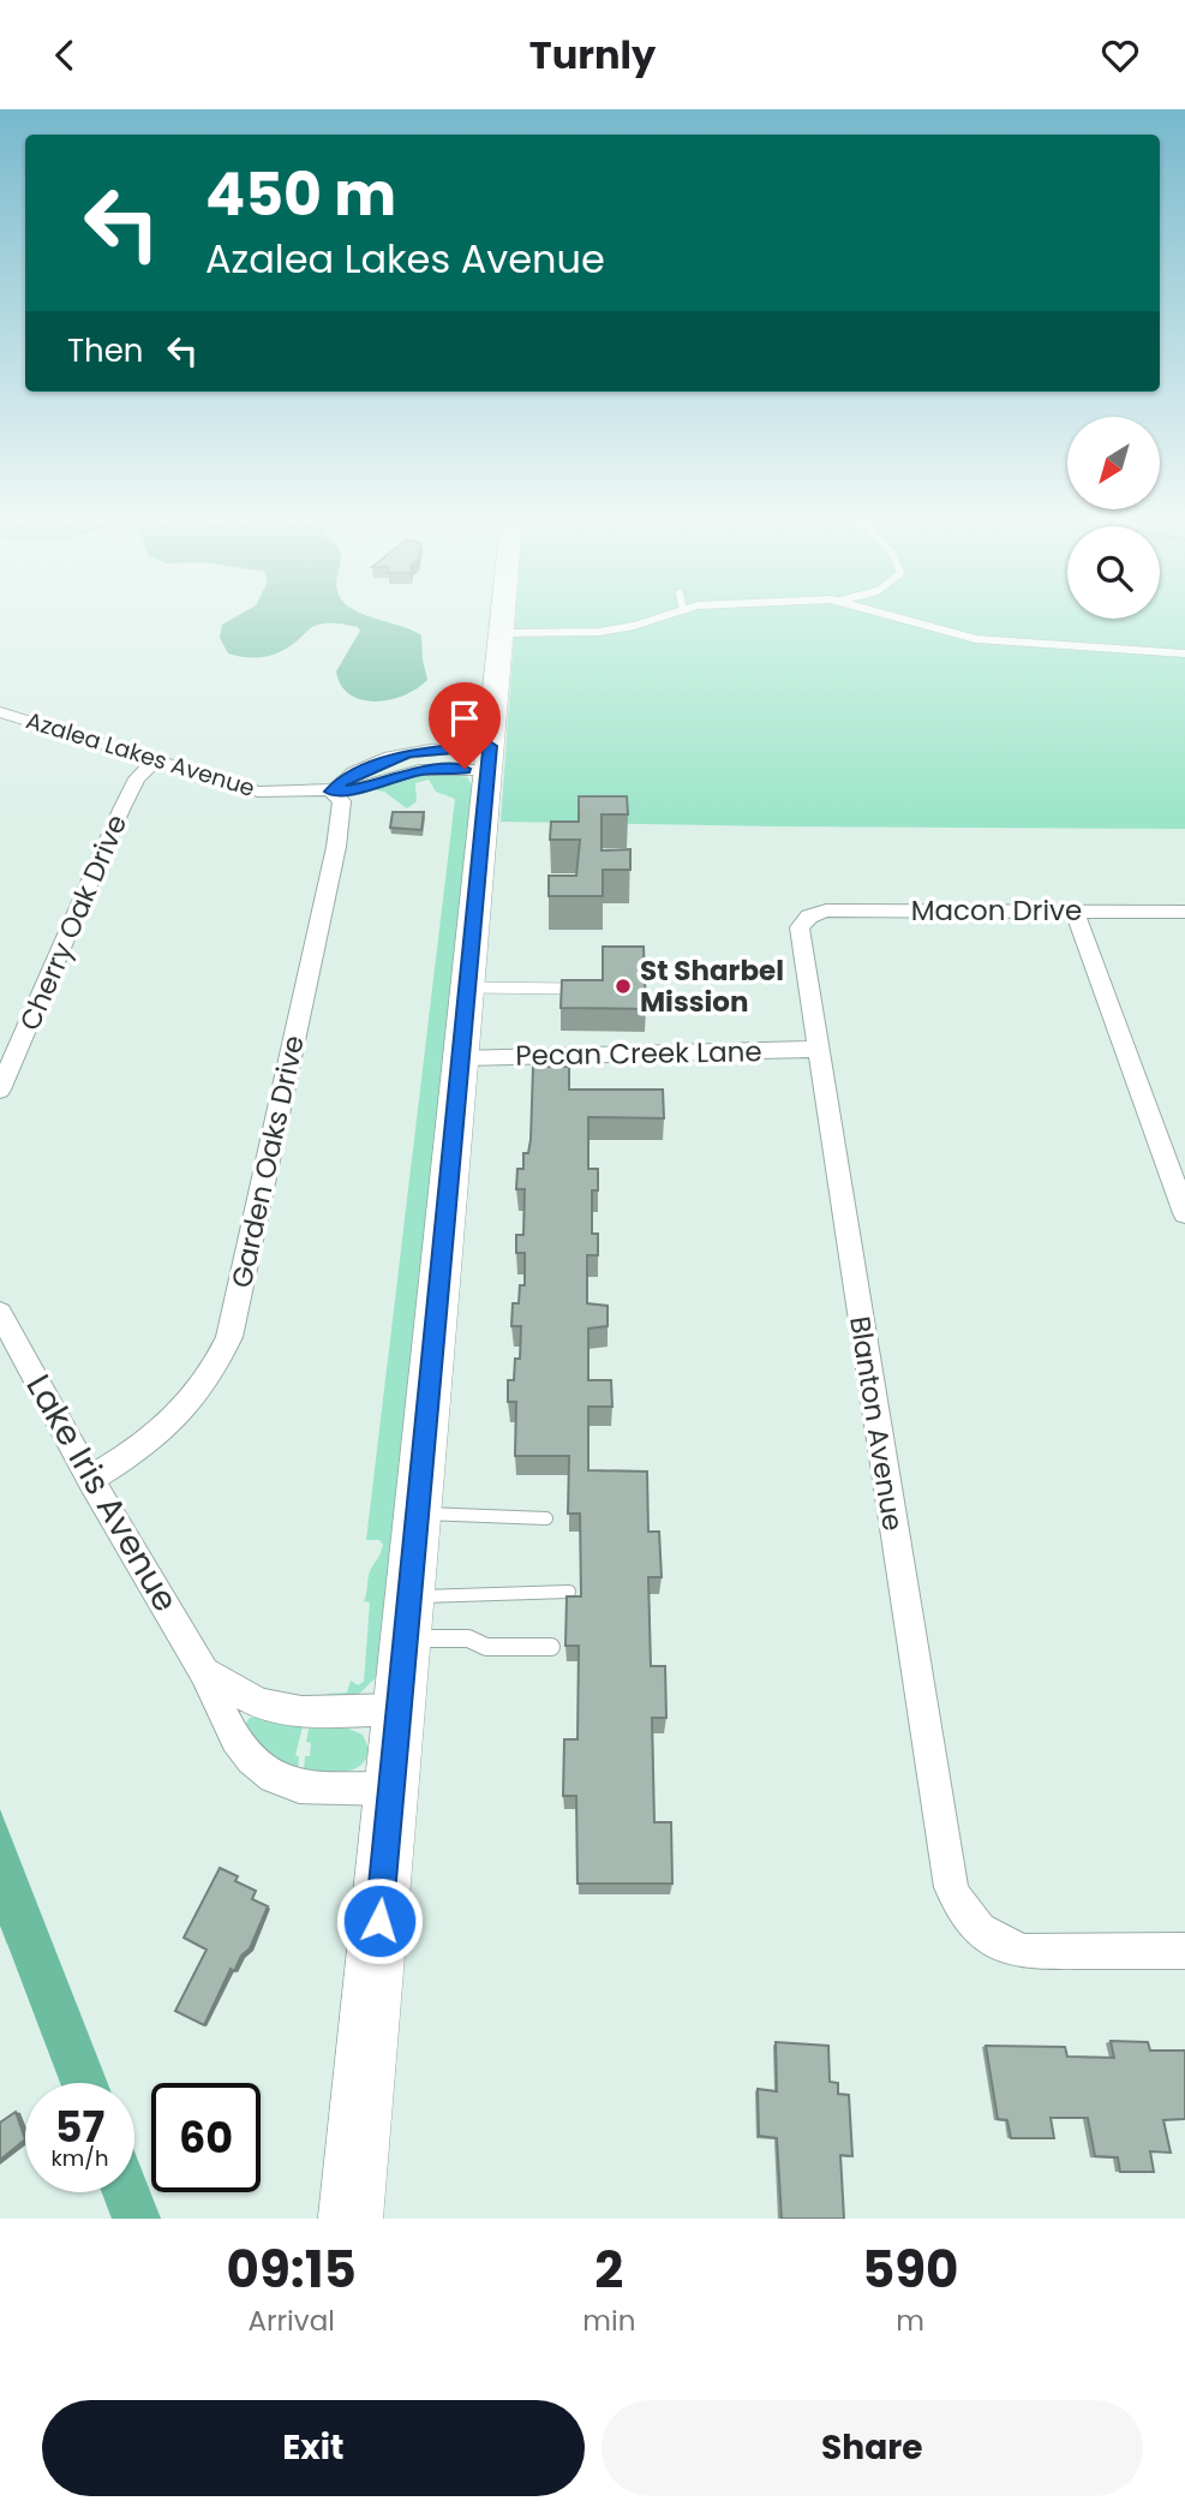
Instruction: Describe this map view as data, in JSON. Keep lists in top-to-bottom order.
{
  "streets": {
    "street": [
      "Azalea Lakes Avenue",
      "Macon Drive",
      "Cherry Oak Drive",
      "Pecan Creek Lane",
      "Garden Oaks Drive",
      "Blanton Avenue",
      "Lake Iris Avenue"
    ]
  },
  "crossings": [
    ["Azalea Lakes Avenue", "Cherry Oak Drive"],
    ["Azalea Lakes Avenue", "Garden Oaks Drive"],
    ["Macon Drive", "Blanton Avenue"],
    ["Pecan Creek Lane", "Blanton Avenue"],
    ["Garden Oaks Drive", "Lake Iris Avenue"]
  ],
  "places": ["St Sharbel Mission"],
  "north": "bottom left",
  "page": {
    "header": "Turnly",
    "turn": ["450 m", "Azalea Lakes Avenue"],
    "then": "Then",
    "speed": "57 km/h",
    "limit": "60",
    "eta": [
      "09:15",
      "Arrival",
      "2",
      "min",
      "590",
      "m"
    ],
    "buttons": ["Exit", "Share"]
  }
}
